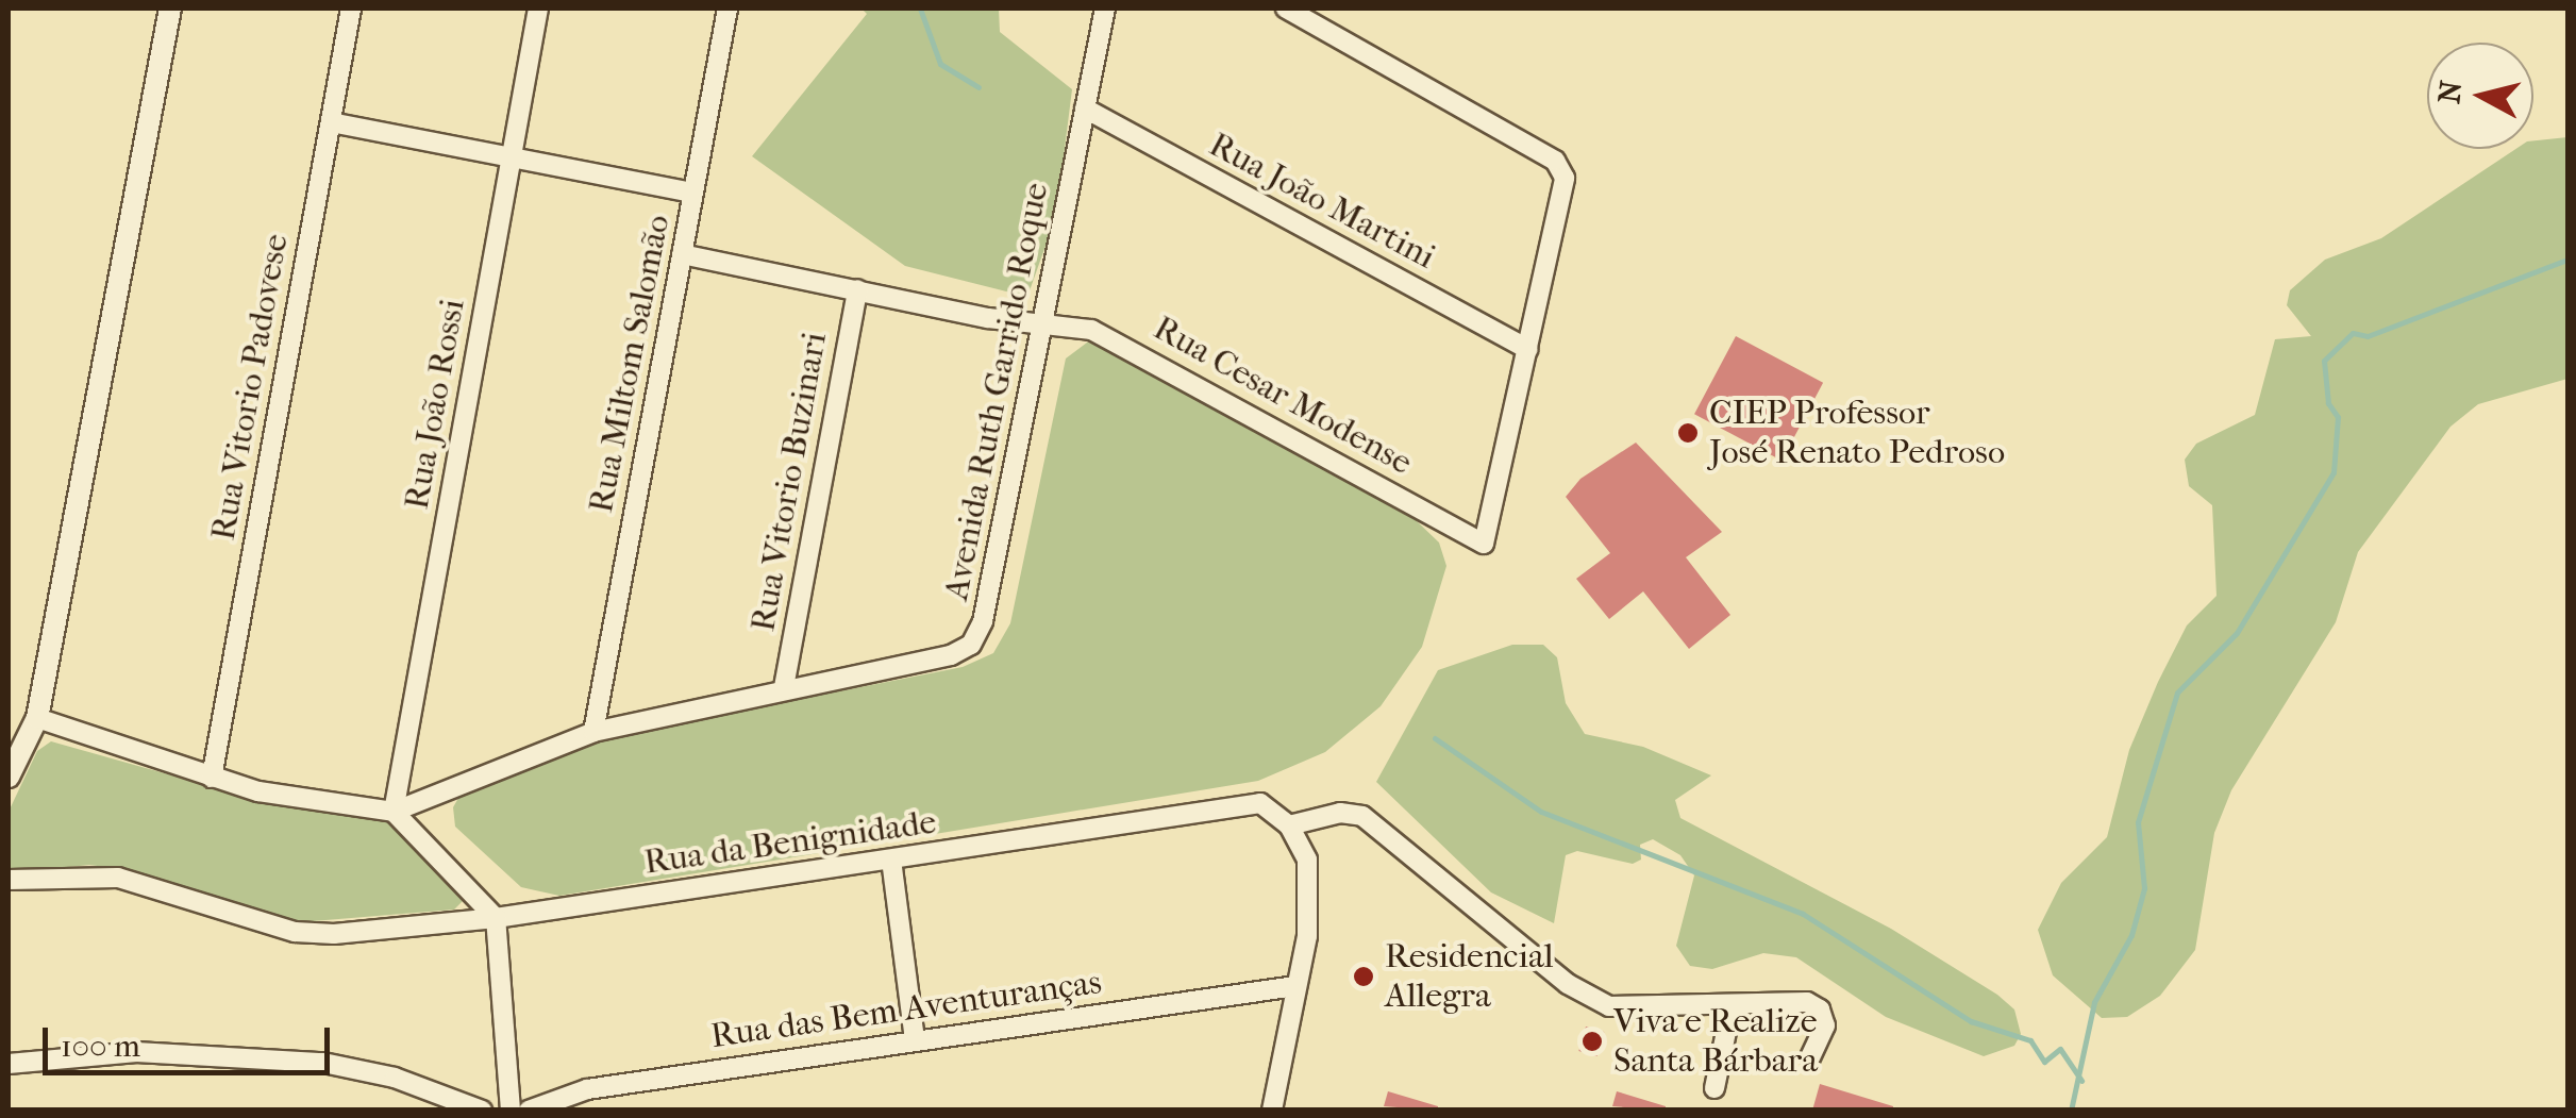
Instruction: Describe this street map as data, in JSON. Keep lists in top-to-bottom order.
{
  "streets": {
    "street": [
      "Rua João Martini",
      "Rua Miltom Salomão",
      "Rua Vitorio Padovese",
      "Avenida Ruth Garrido Roque",
      "Rua Cesar Modense",
      "Rua João Rossi",
      "Rua Vitorio Buzinari",
      "Rua da Benignidade",
      "Rua das Bem Aventuranças"
    ]
  },
  "crossings": [
    ["Rua João Martini", "Avenida Ruth Garrido Roque"],
    ["Rua João Martini", "Rua Cesar Modense"],
    ["Rua Miltom Salomão", "Avenida Ruth Garrido Roque"],
    ["Rua Miltom Salomão", "Rua Cesar Modense"],
    ["Avenida Ruth Garrido Roque", "Rua Cesar Modense"],
    ["Avenida Ruth Garrido Roque", "Rua João Rossi"],
    ["Avenida Ruth Garrido Roque", "Rua Vitorio Buzinari"],
    ["Rua Cesar Modense", "Rua Vitorio Buzinari"]
  ],
  "places": ["CIEP Professor José Renato Pedroso", "Residencial Allegra", "Viva e Realize Santa Bárbara"],
  "scale_bar": "100 m",
  "north": "left"
}
